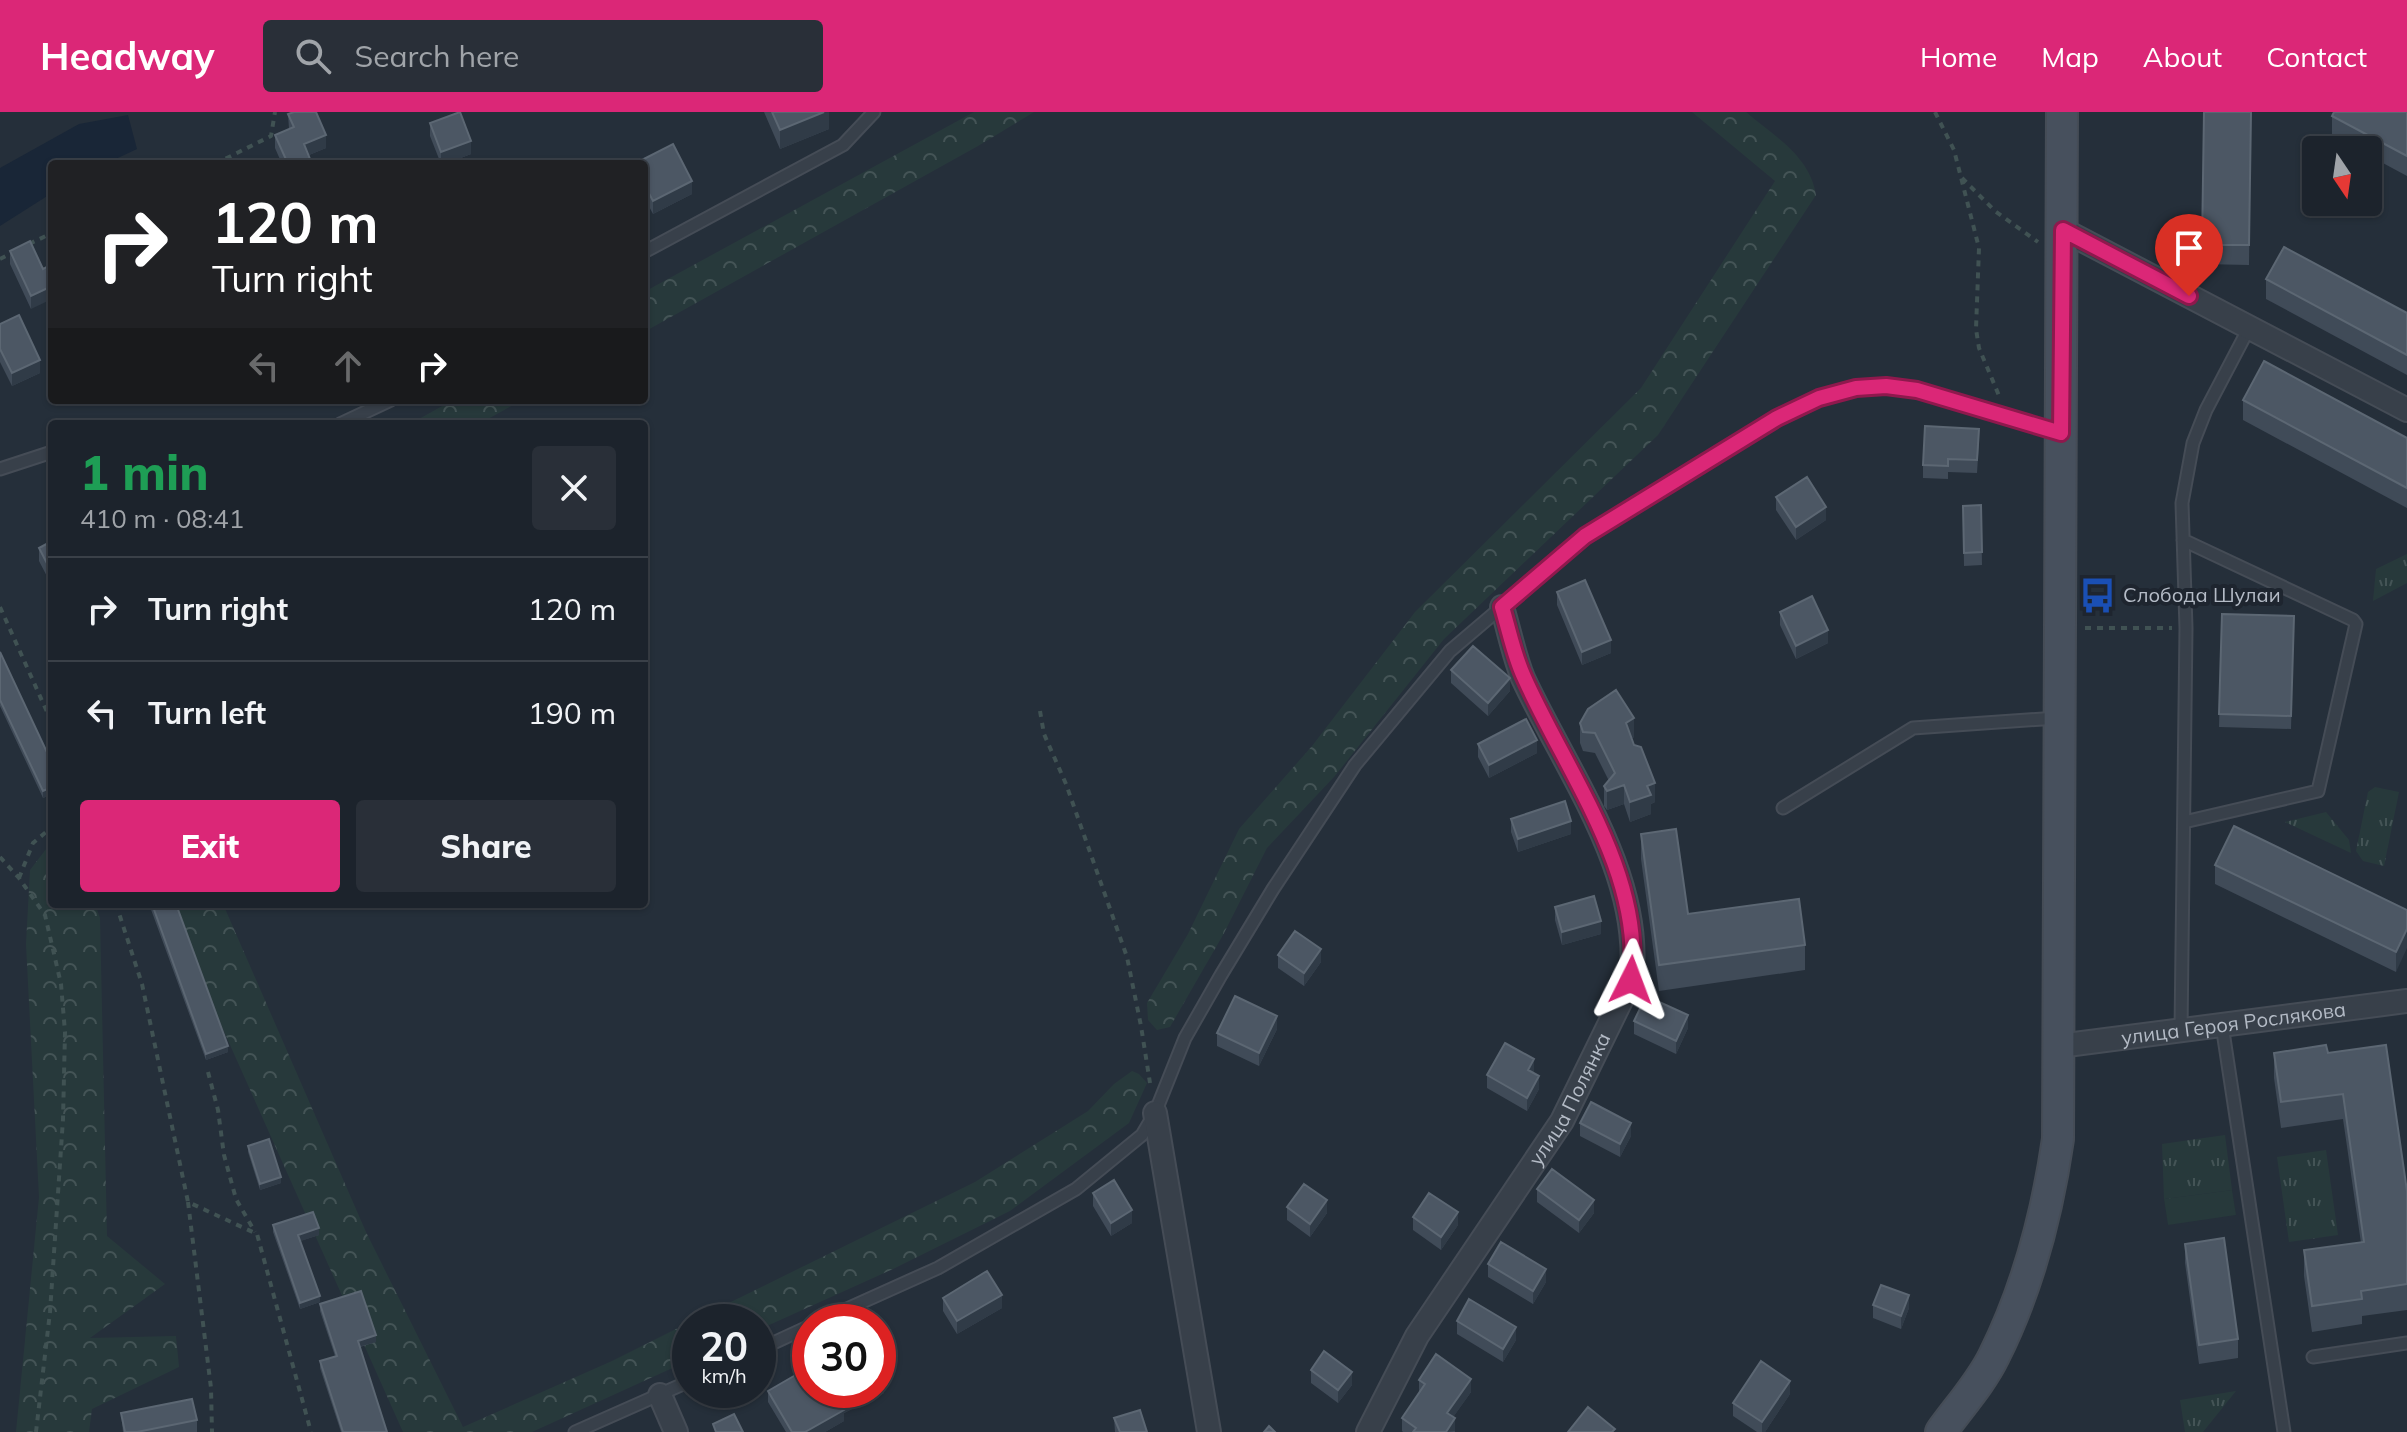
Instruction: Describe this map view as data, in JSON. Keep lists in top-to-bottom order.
{
  "streets": {
    "street": ["улица Героя Рослякова", "улица Полянка"]
  },
  "places": {
    "bus stop": ["Слобода Шулаи"]
  },
  "north": "bottom",
  "page": {
    "header": "Headway",
    "search": "Search here",
    "nav": [
      "Home",
      "Map",
      "About",
      "Contact"
    ],
    "turn": ["120 m", "Turn right"],
    "heading": ["1 min", "410 m · 08:41"],
    "list": [
      {
        "name": "Turn right",
        "value": "120 m"
      },
      {
        "name": "Turn left",
        "value": "190 m"
      }
    ],
    "buttons": ["Exit", "Share"],
    "speed": "20 km/h",
    "limit": "30"
  }
}
